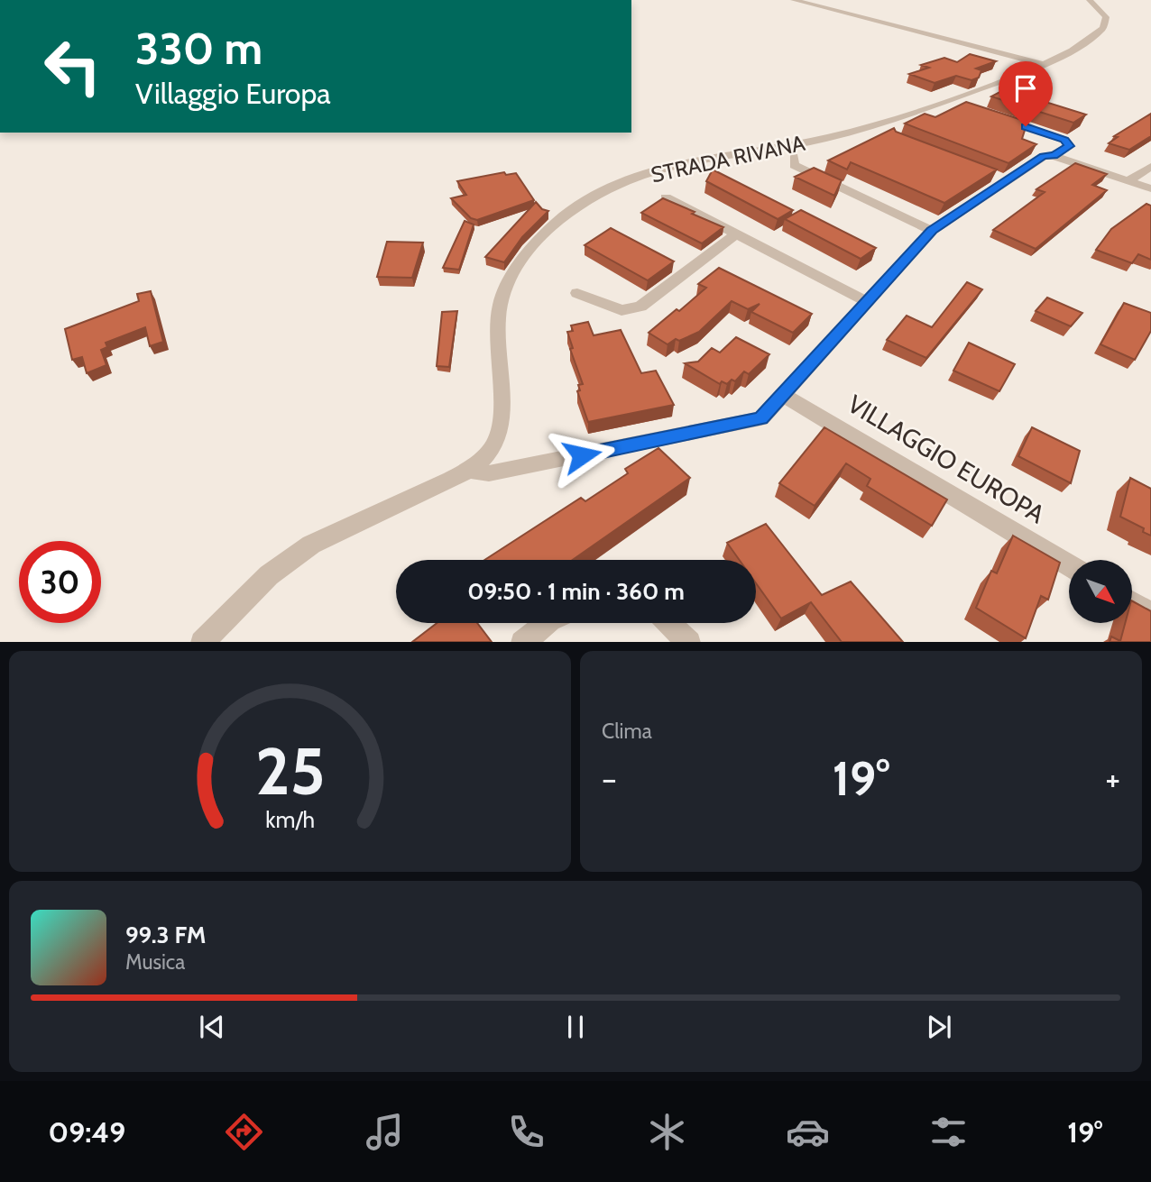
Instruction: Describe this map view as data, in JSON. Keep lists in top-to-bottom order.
{
  "streets": {
    "street": ["STRADA RIVANA", "VILLAGGIO EUROPA"]
  },
  "north": "bottom right",
  "page": {
    "turn": ["330 m", "Villaggio Europa"],
    "limit": "30",
    "trip": "09:50 · 1 min · 360 m",
    "tile": "Clima",
    "heat": ["−", "19°", "+"],
    "song": ["99.3 FM", "Musica"],
    "tabs": ["09:49", "19°"],
    "gauge": ["25", "km/h"]
  }
}
